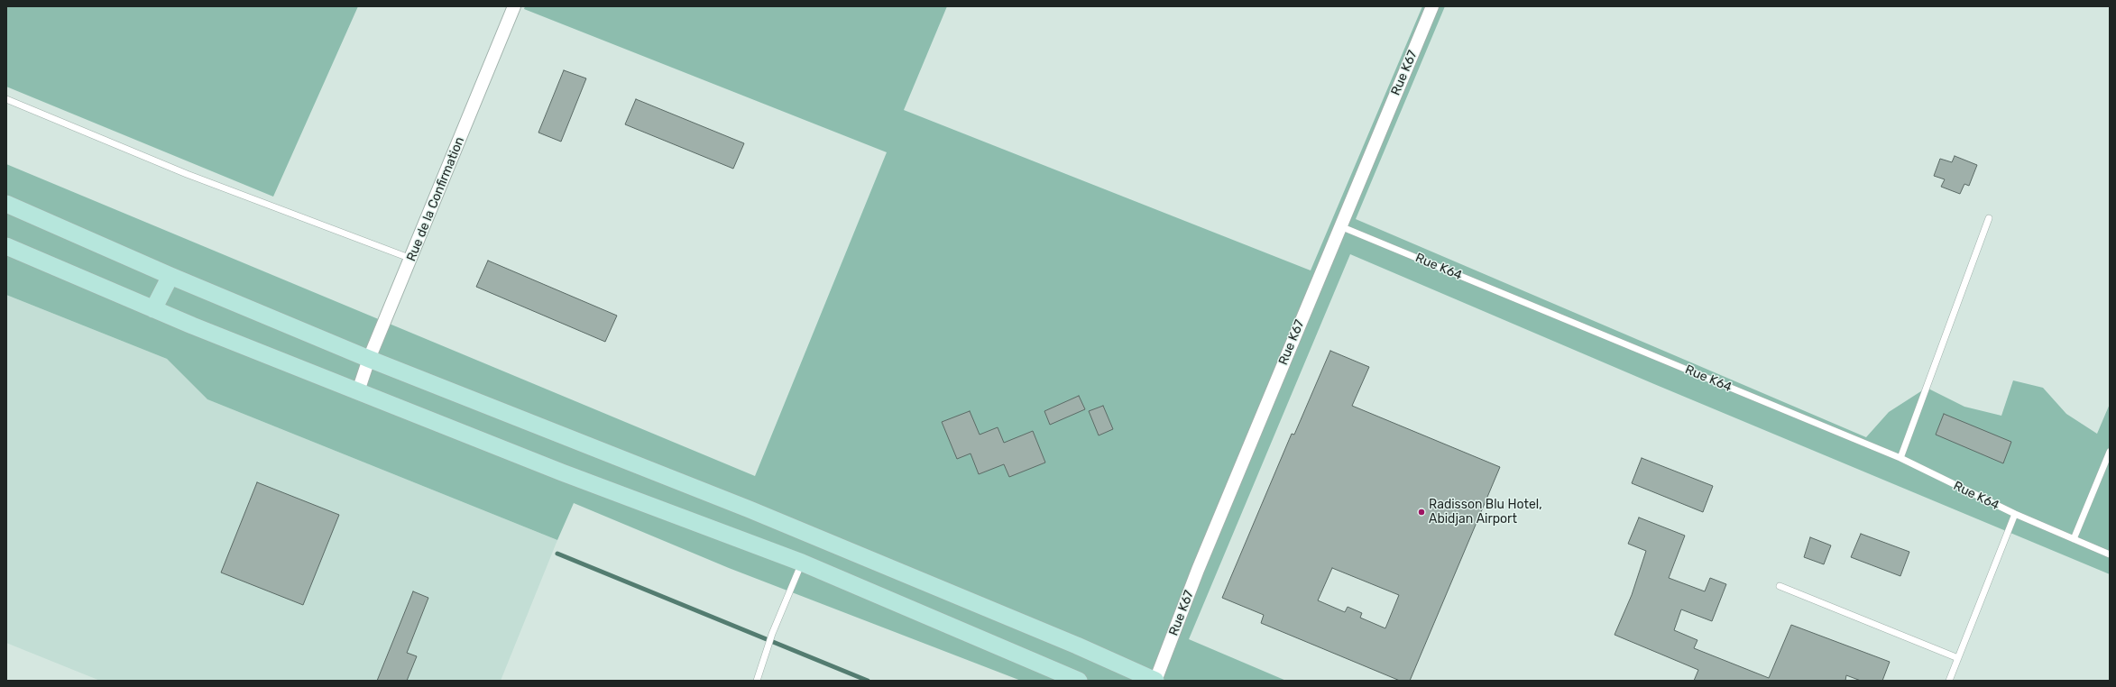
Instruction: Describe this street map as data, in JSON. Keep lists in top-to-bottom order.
{
  "streets": {
    "street": ["Rue K67", "Rue de la Confirmation"],
    "lane": ["Rue K64"]
  },
  "crossings": [
    ["Rue K67", "Rue K64"]
  ],
  "places": ["Radisson Blu Hotel, Abidjan Airport"]
}
